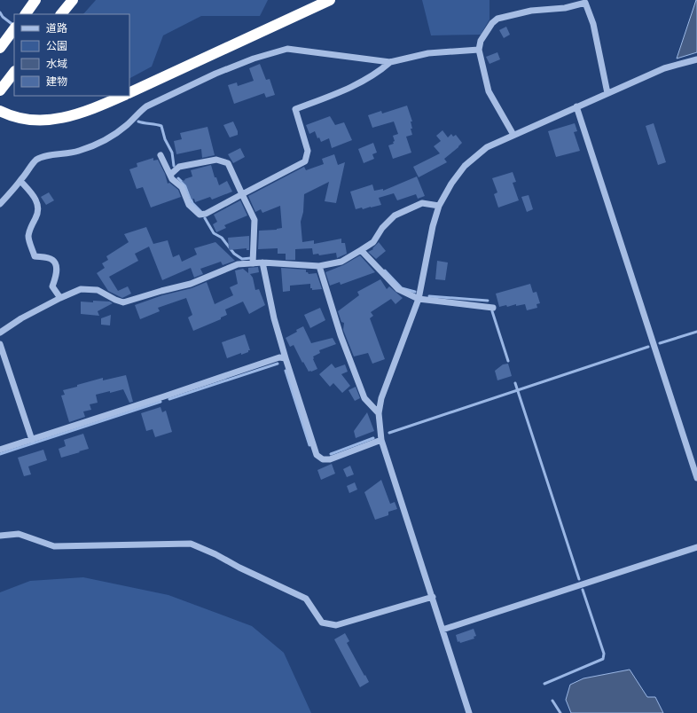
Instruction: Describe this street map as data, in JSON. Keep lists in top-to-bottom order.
{
  "legend": [
    "道路",
    "公園",
    "水域",
    "建物"
  ]
}
